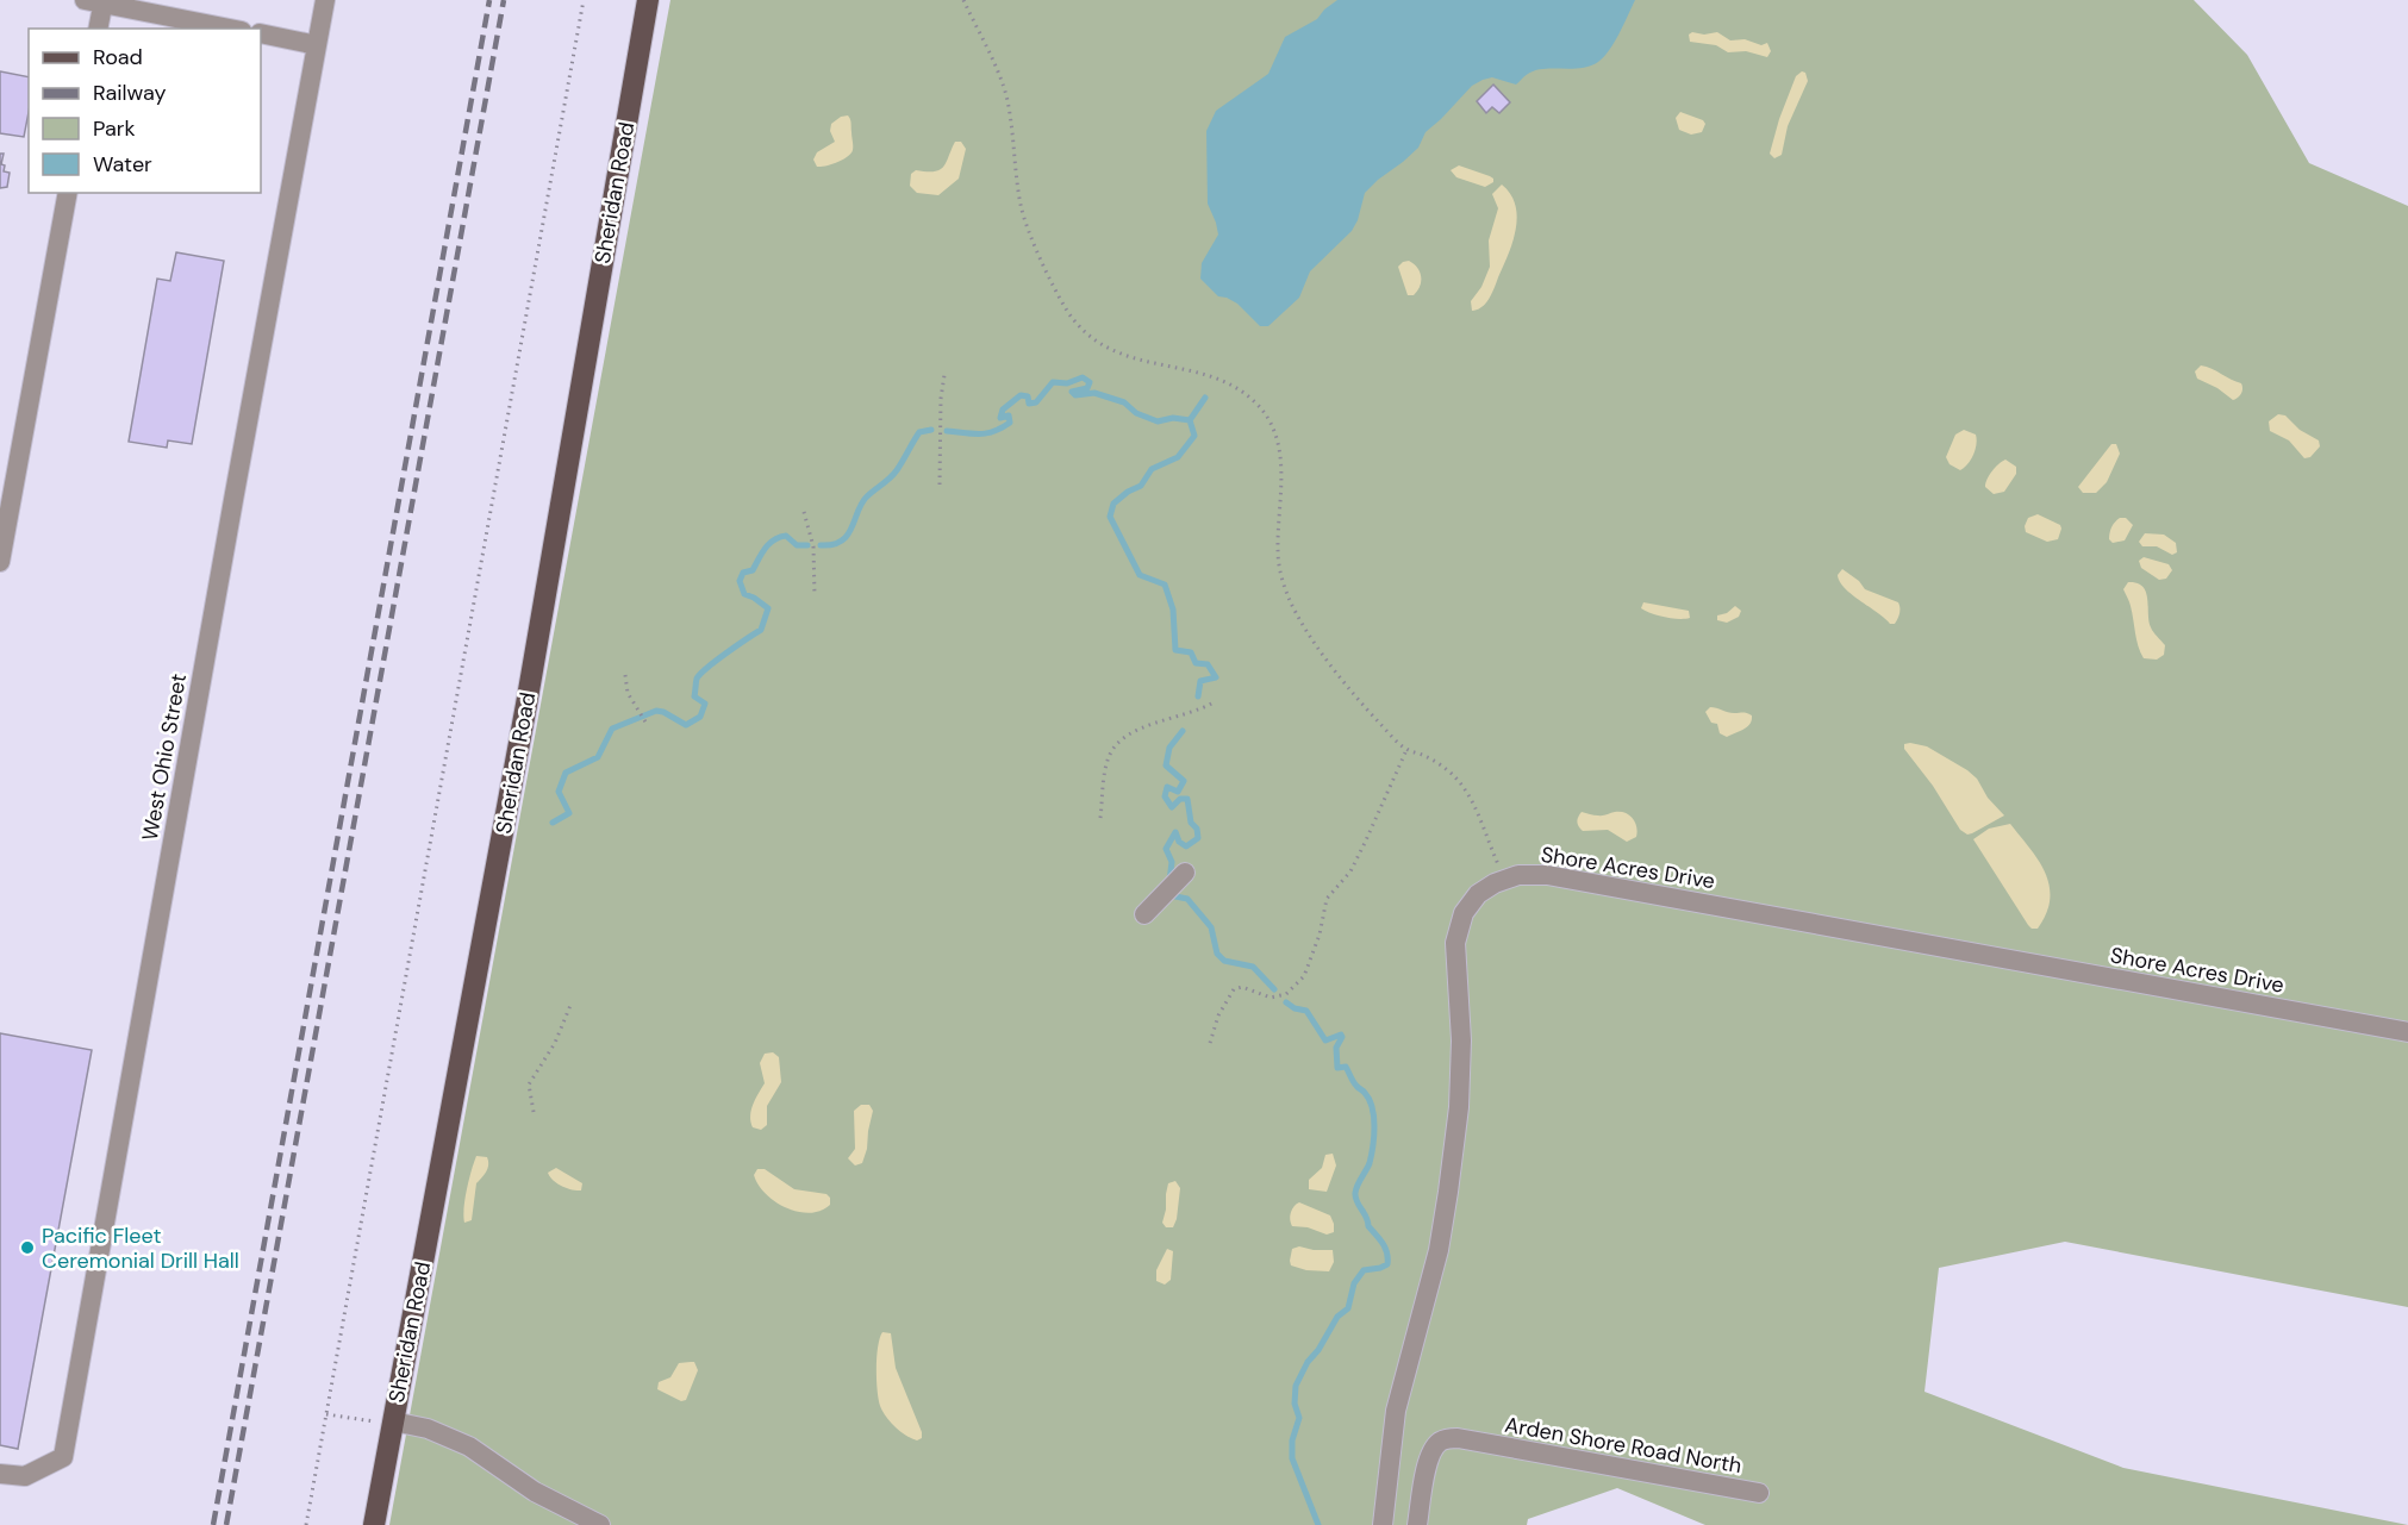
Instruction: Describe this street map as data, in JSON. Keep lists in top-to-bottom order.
{
  "streets": {
    "main road": ["Sheridan Road"],
    "street": ["West Ohio Street", "Shore Acres Drive", "Arden Shore Road North"]
  },
  "places": ["Pacific Fleet Ceremonial Drill Hall"],
  "legend": [
    "Road",
    "Railway",
    "Park",
    "Water"
  ]
}
